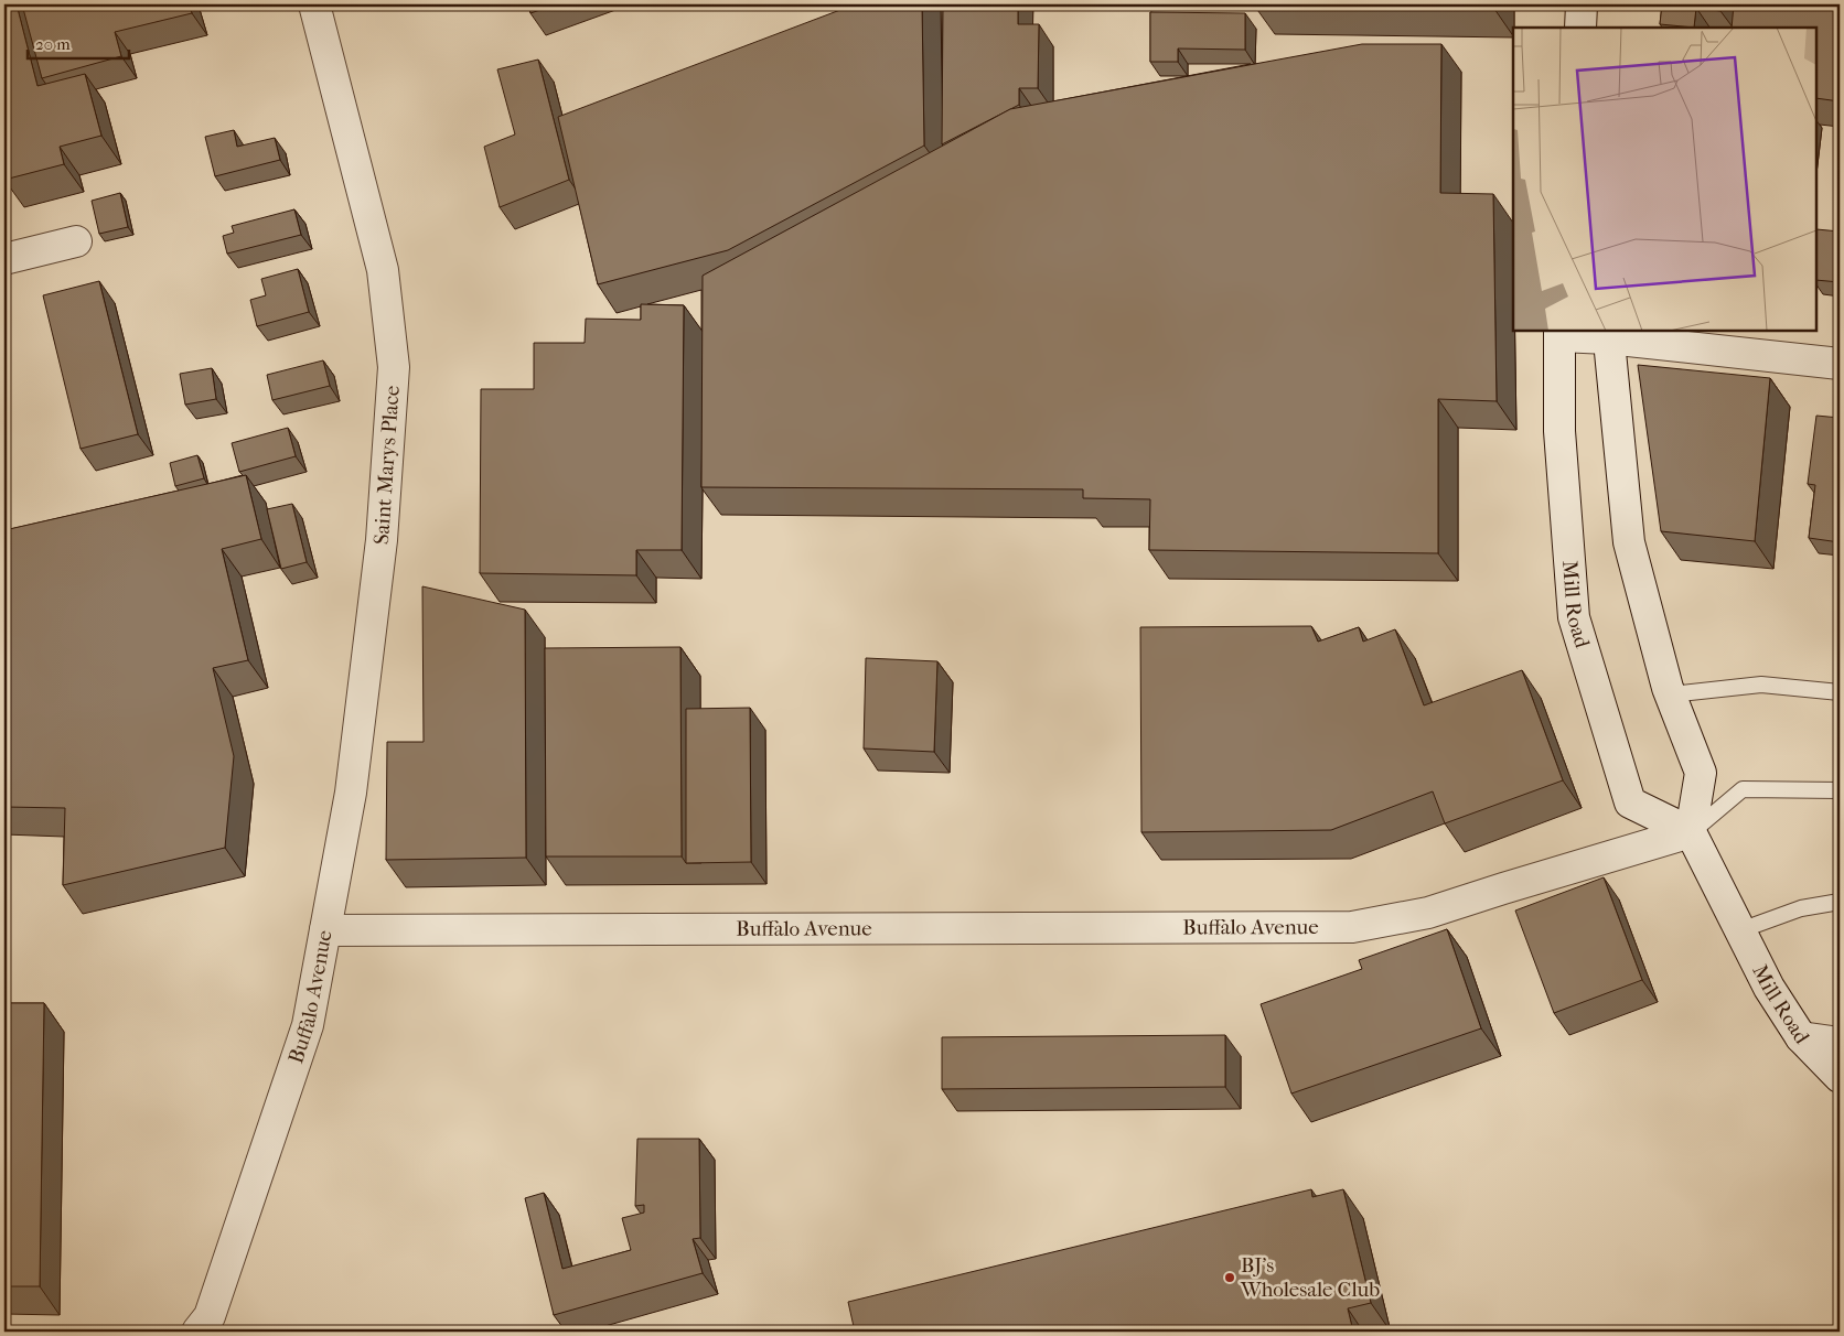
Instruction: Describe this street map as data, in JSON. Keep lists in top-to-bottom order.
{
  "streets": {
    "street": ["Saint Marys Place", "Mill Road", "Buffalo Avenue"]
  },
  "crossings": [
    ["Saint Marys Place", "Buffalo Avenue"],
    ["Mill Road", "Buffalo Avenue"]
  ],
  "places": ["BJ's Wholesale Club"],
  "scale_bar": "20 m"
}
